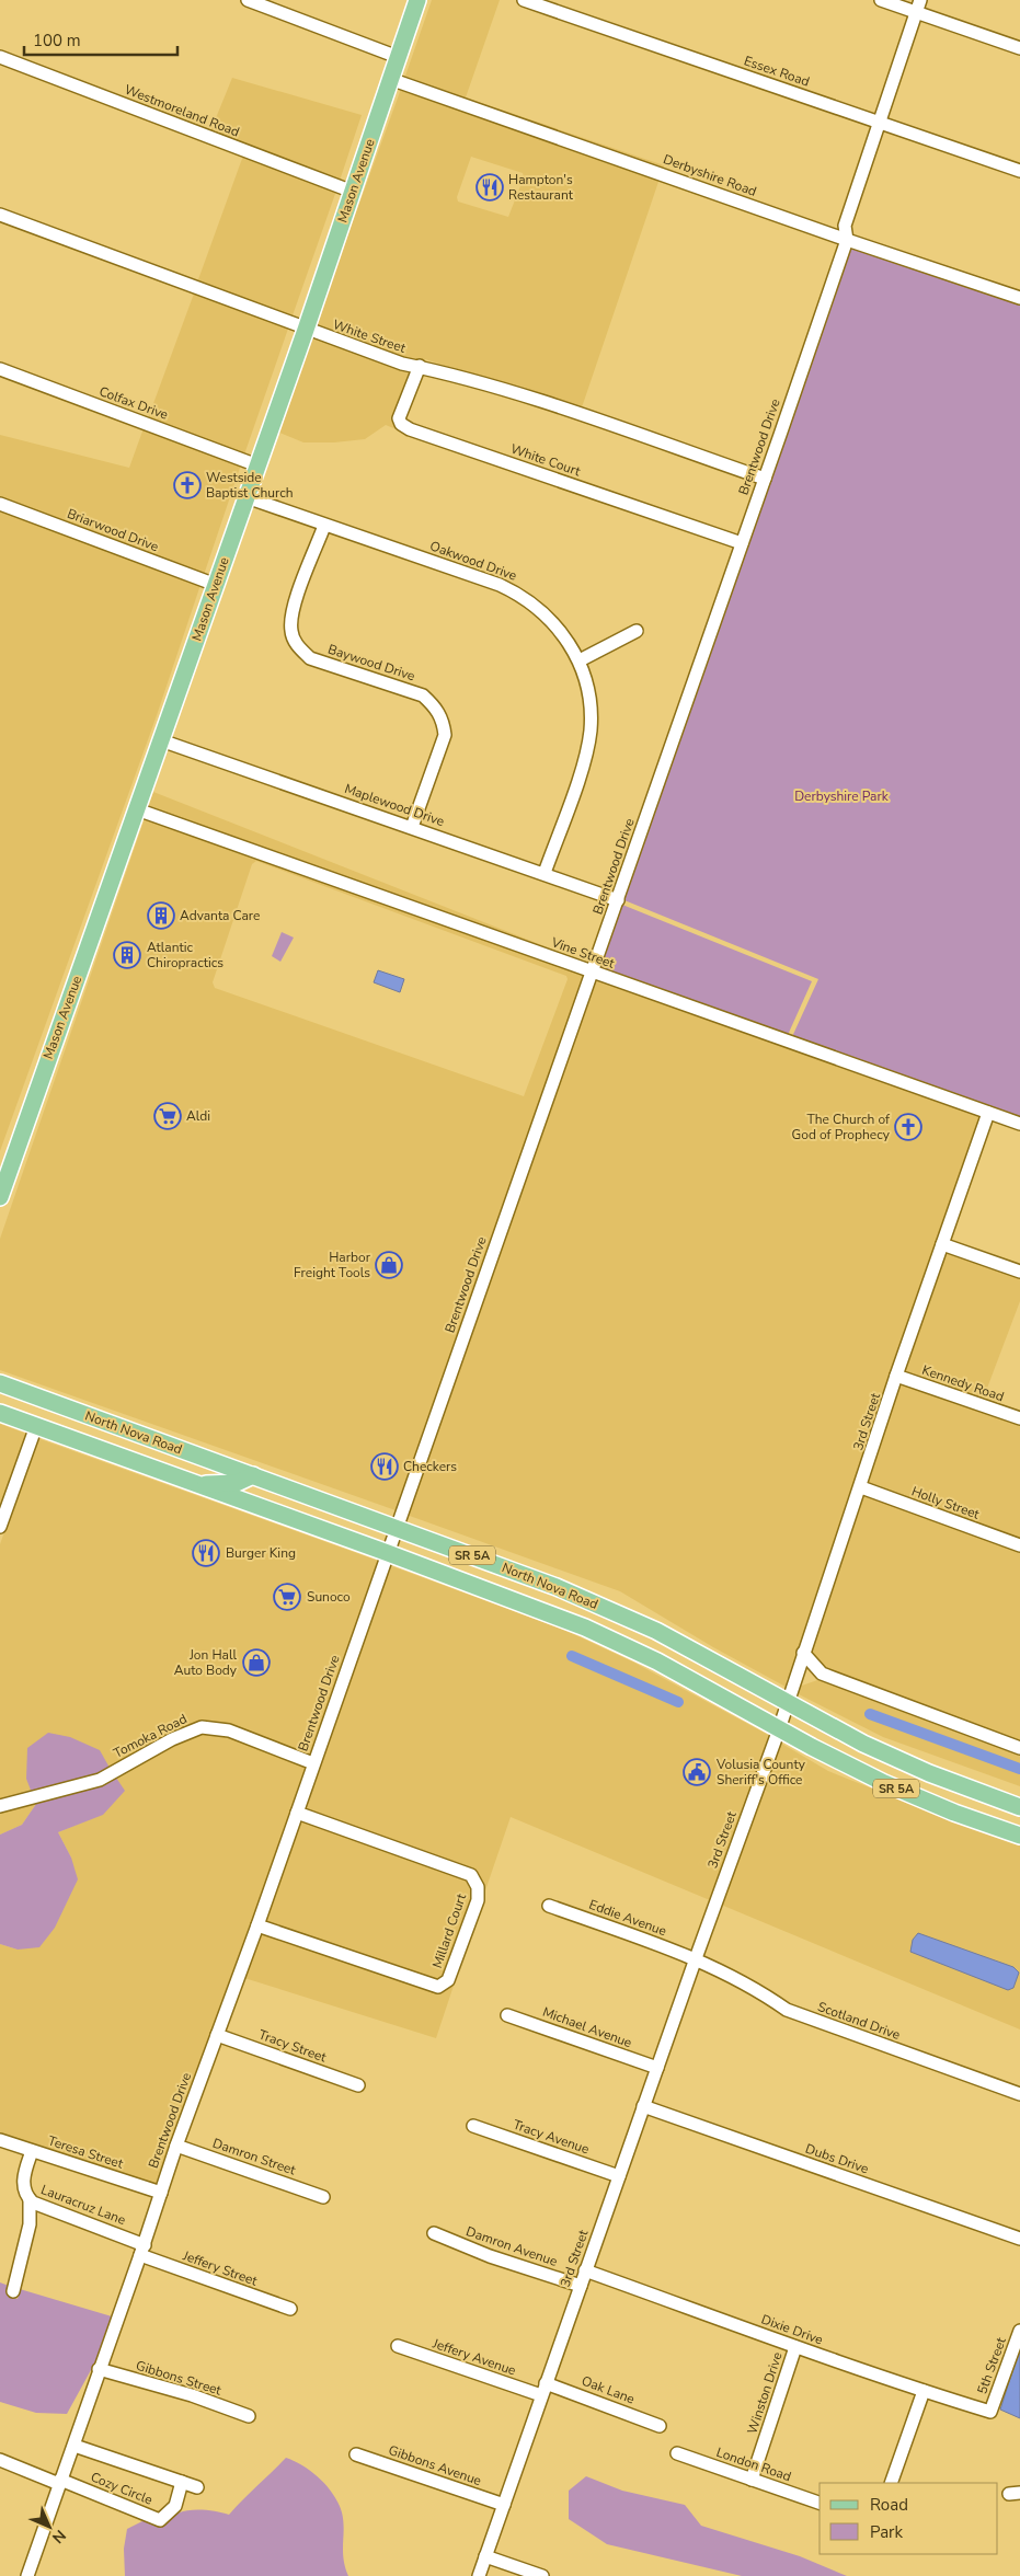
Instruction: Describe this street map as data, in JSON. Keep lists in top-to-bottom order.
{
  "streets": {
    "main road": ["Mason Avenue", "North Nova Road", "SR 5A"],
    "street": [
      "Essex Road",
      "Westmoreland Road",
      "Derbyshire Road",
      "White Street",
      "Colfax Drive",
      "Brentwood Drive",
      "White Court",
      "Briarwood Drive",
      "Oakwood Drive",
      "Baywood Drive",
      "Maplewood Drive",
      "Vine Street",
      "Kennedy Road",
      "3rd Street",
      "Holly Street",
      "Tomoka Road",
      "Eddie Avenue",
      "Millard Court",
      "Scotland Drive",
      "Michael Avenue",
      "Tracy Street",
      "Tracy Avenue",
      "Teresa Street",
      "Damron Street",
      "Dubs Drive",
      "Lauracruz Lane",
      "Damron Avenue",
      "Jeffery Street",
      "Dixie Drive",
      "Jeffery Avenue",
      "5th Street",
      "Gibbons Street",
      "Oak Lane",
      "Winston Drive",
      "London Road",
      "Gibbons Avenue",
      "Cozy Circle"
    ]
  },
  "crossings": [
    ["Essex Road", "Brentwood Drive"],
    ["Westmoreland Road", "Mason Avenue"],
    ["Derbyshire Road", "Mason Avenue"],
    ["Derbyshire Road", "Brentwood Drive"],
    ["Mason Avenue", "White Street"],
    ["Mason Avenue", "Colfax Drive"],
    ["Mason Avenue", "Briarwood Drive"],
    ["Mason Avenue", "Oakwood Drive"],
    ["Mason Avenue", "Maplewood Drive"],
    ["Mason Avenue", "Vine Street"],
    ["White Street", "Brentwood Drive"],
    ["White Street", "White Court"],
    ["Brentwood Drive", "White Court"],
    ["Brentwood Drive", "Maplewood Drive"],
    ["Brentwood Drive", "Vine Street"],
    ["Brentwood Drive", "North Nova Road"],
    ["Brentwood Drive", "Tomoka Road"],
    ["Brentwood Drive", "Millard Court"],
    ["Brentwood Drive", "Tracy Street"],
    ["Brentwood Drive", "Teresa Street"],
    ["Brentwood Drive", "Damron Street"],
    ["Brentwood Drive", "Lauracruz Lane"],
    ["Brentwood Drive", "Jeffery Street"],
    ["Brentwood Drive", "Gibbons Street"],
    ["Brentwood Drive", "Cozy Circle"],
    ["Oakwood Drive", "Baywood Drive"],
    ["Oakwood Drive", "Maplewood Drive"],
    ["Baywood Drive", "Maplewood Drive"],
    ["Vine Street", "3rd Street"],
    ["Kennedy Road", "3rd Street"],
    ["3rd Street", "North Nova Road"],
    ["3rd Street", "Holly Street"],
    ["3rd Street", "Eddie Avenue"],
    ["3rd Street", "Scotland Drive"],
    ["3rd Street", "Michael Avenue"],
    ["3rd Street", "Tracy Avenue"],
    ["3rd Street", "Dubs Drive"],
    ["3rd Street", "Damron Avenue"],
    ["3rd Street", "Dixie Drive"],
    ["3rd Street", "Jeffery Avenue"],
    ["3rd Street", "Oak Lane"],
    ["3rd Street", "Gibbons Avenue"],
    ["Eddie Avenue", "Scotland Drive"],
    ["Teresa Street", "Lauracruz Lane"],
    ["Lauracruz Lane", "Jeffery Street"],
    ["Dixie Drive", "5th Street"],
    ["Dixie Drive", "Winston Drive"],
    ["Winston Drive", "London Road"]
  ],
  "parks": ["Derbyshire Park"],
  "places": {
    "restaurant": ["Hampton's Restaurant", "Checkers", "Burger King"],
    "church": ["Westside Baptist Church", "The Church of God of Prophecy"],
    "building": ["Advanta Care", "Atlantic Chiropractics"],
    "supermarket": ["Aldi", "Sunoco"],
    "shop": ["Harbor Freight Tools", "Jon Hall Auto Body"],
    "public building": ["Volusia County Sheriff's Office"]
  },
  "legend": ["Road", "Park"],
  "scale_bar": "100 m",
  "north": "bottom right"
}
